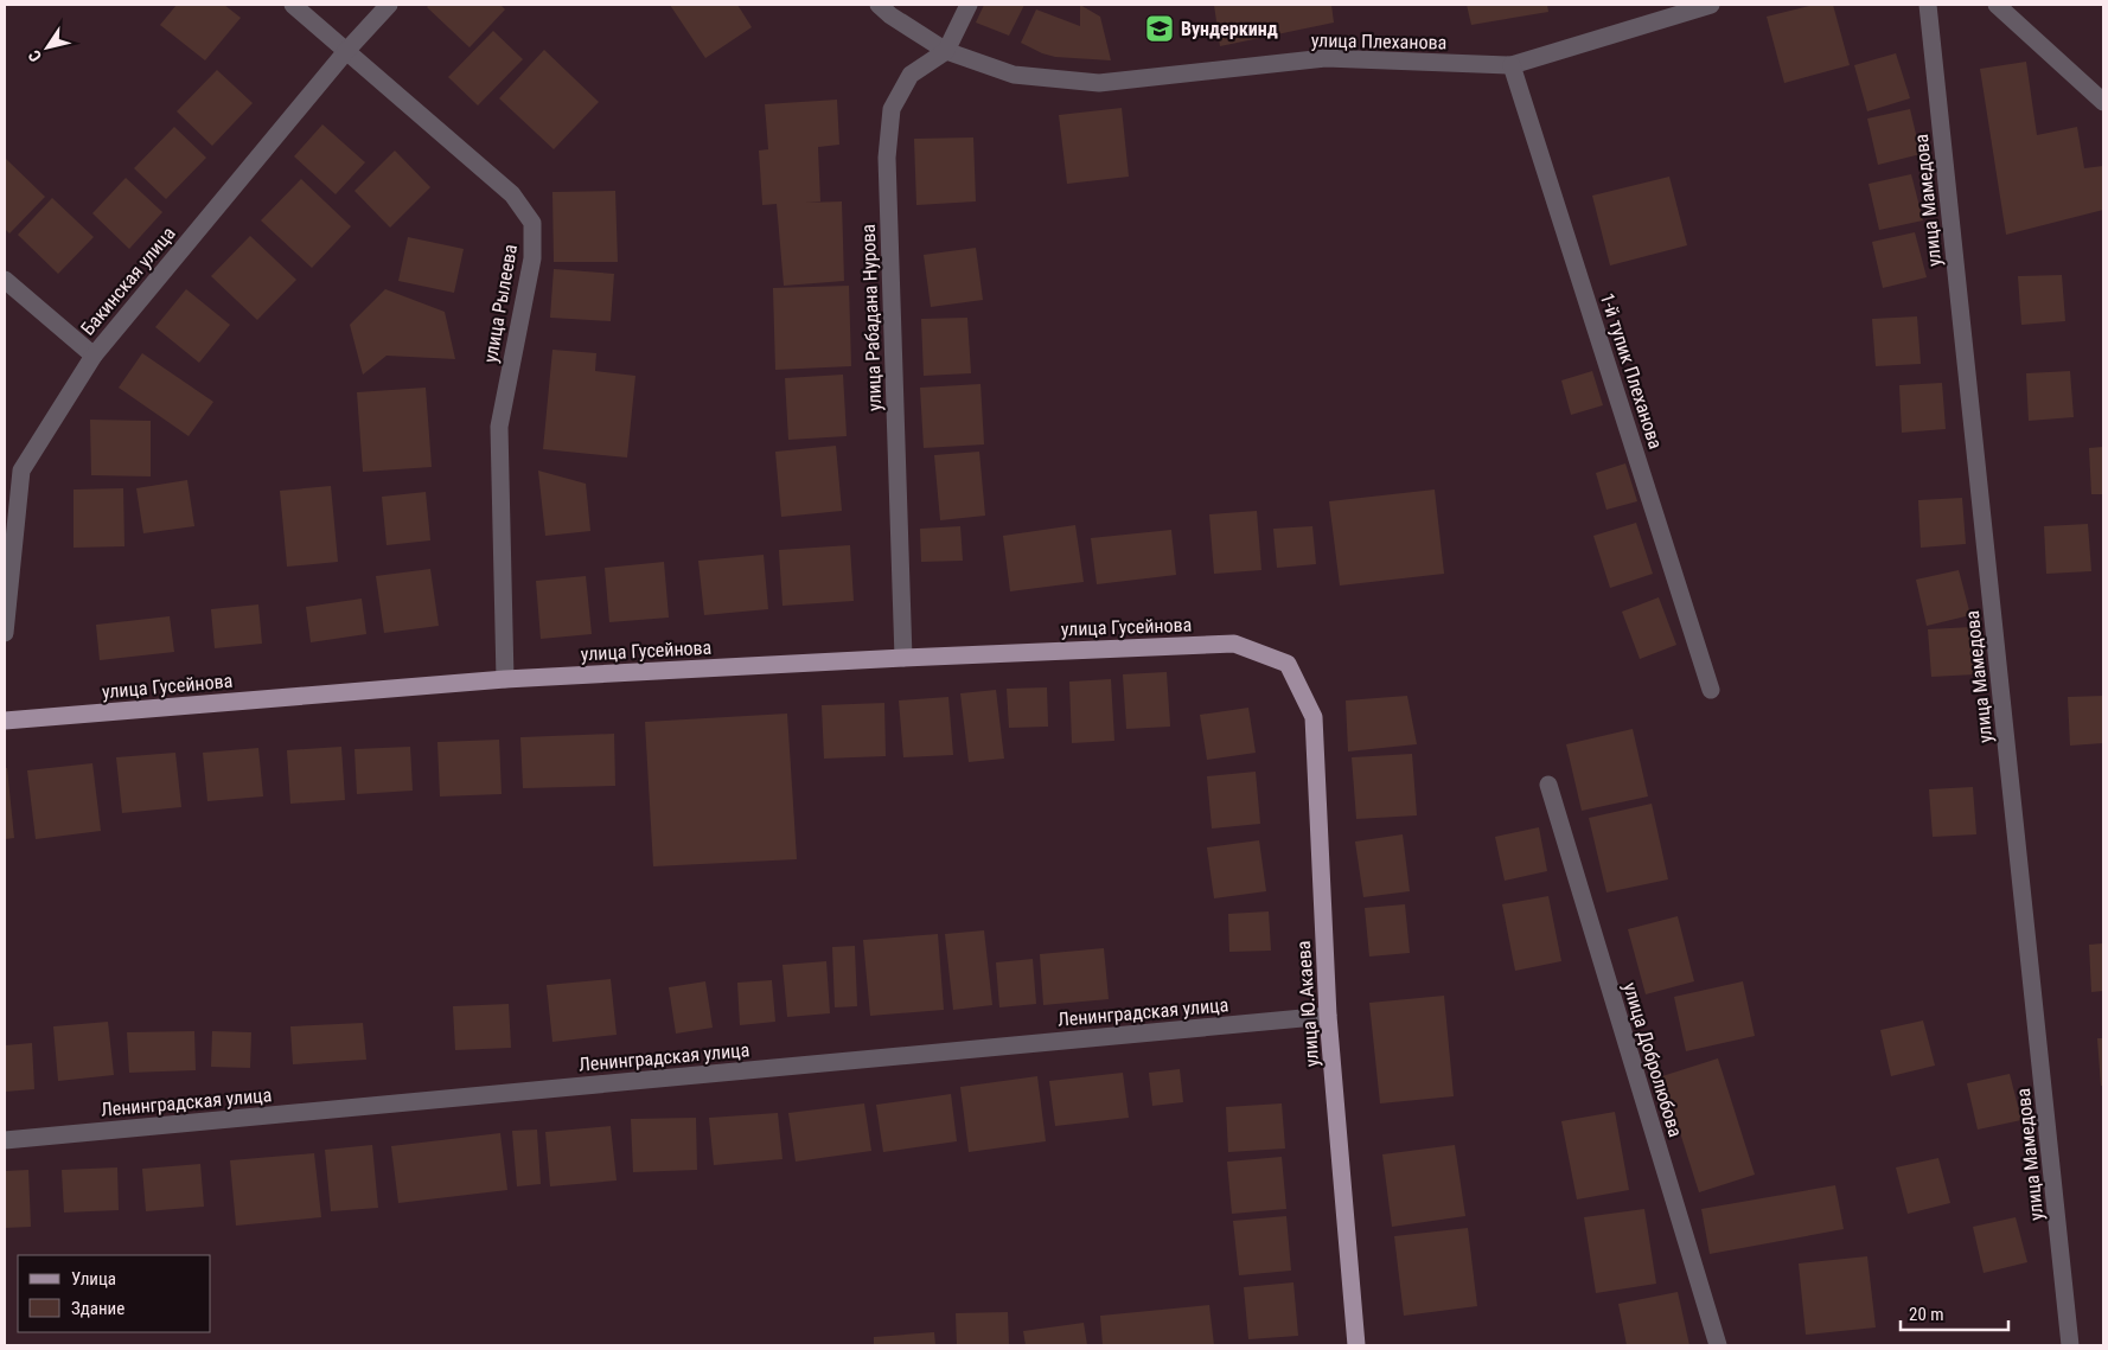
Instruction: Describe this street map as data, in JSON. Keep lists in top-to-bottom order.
{
  "streets": {
    "main road": ["улица Гусейнова", "улица Ю.Акаева"],
    "street": [
      "улица Плеханова",
      "улица Мамедова",
      "Бакинская улица",
      "улица Рылеева",
      "улица Рабадана Нурова",
      "1-й тупик Плеханова",
      "Ленинградская улица",
      "улица Добролюбова"
    ]
  },
  "crossings": [
    ["улица Плеханова", "улица Рабадана Нурова"],
    ["улица Плеханова", "1-й тупик Плеханова"],
    ["Бакинская улица", "улица Рылеева"],
    ["улица Рылеева", "улица Гусейнова"],
    ["улица Рабадана Нурова", "улица Гусейнова"],
    ["улица Гусейнова", "улица Ю.Акаева"],
    ["улица Ю.Акаева", "Ленинградская улица"]
  ],
  "places": {
    "school or university": ["Вундеркинд"]
  },
  "legend": ["Улица", "Здание"],
  "scale_bar": "20 m",
  "north": "bottom left"
}
